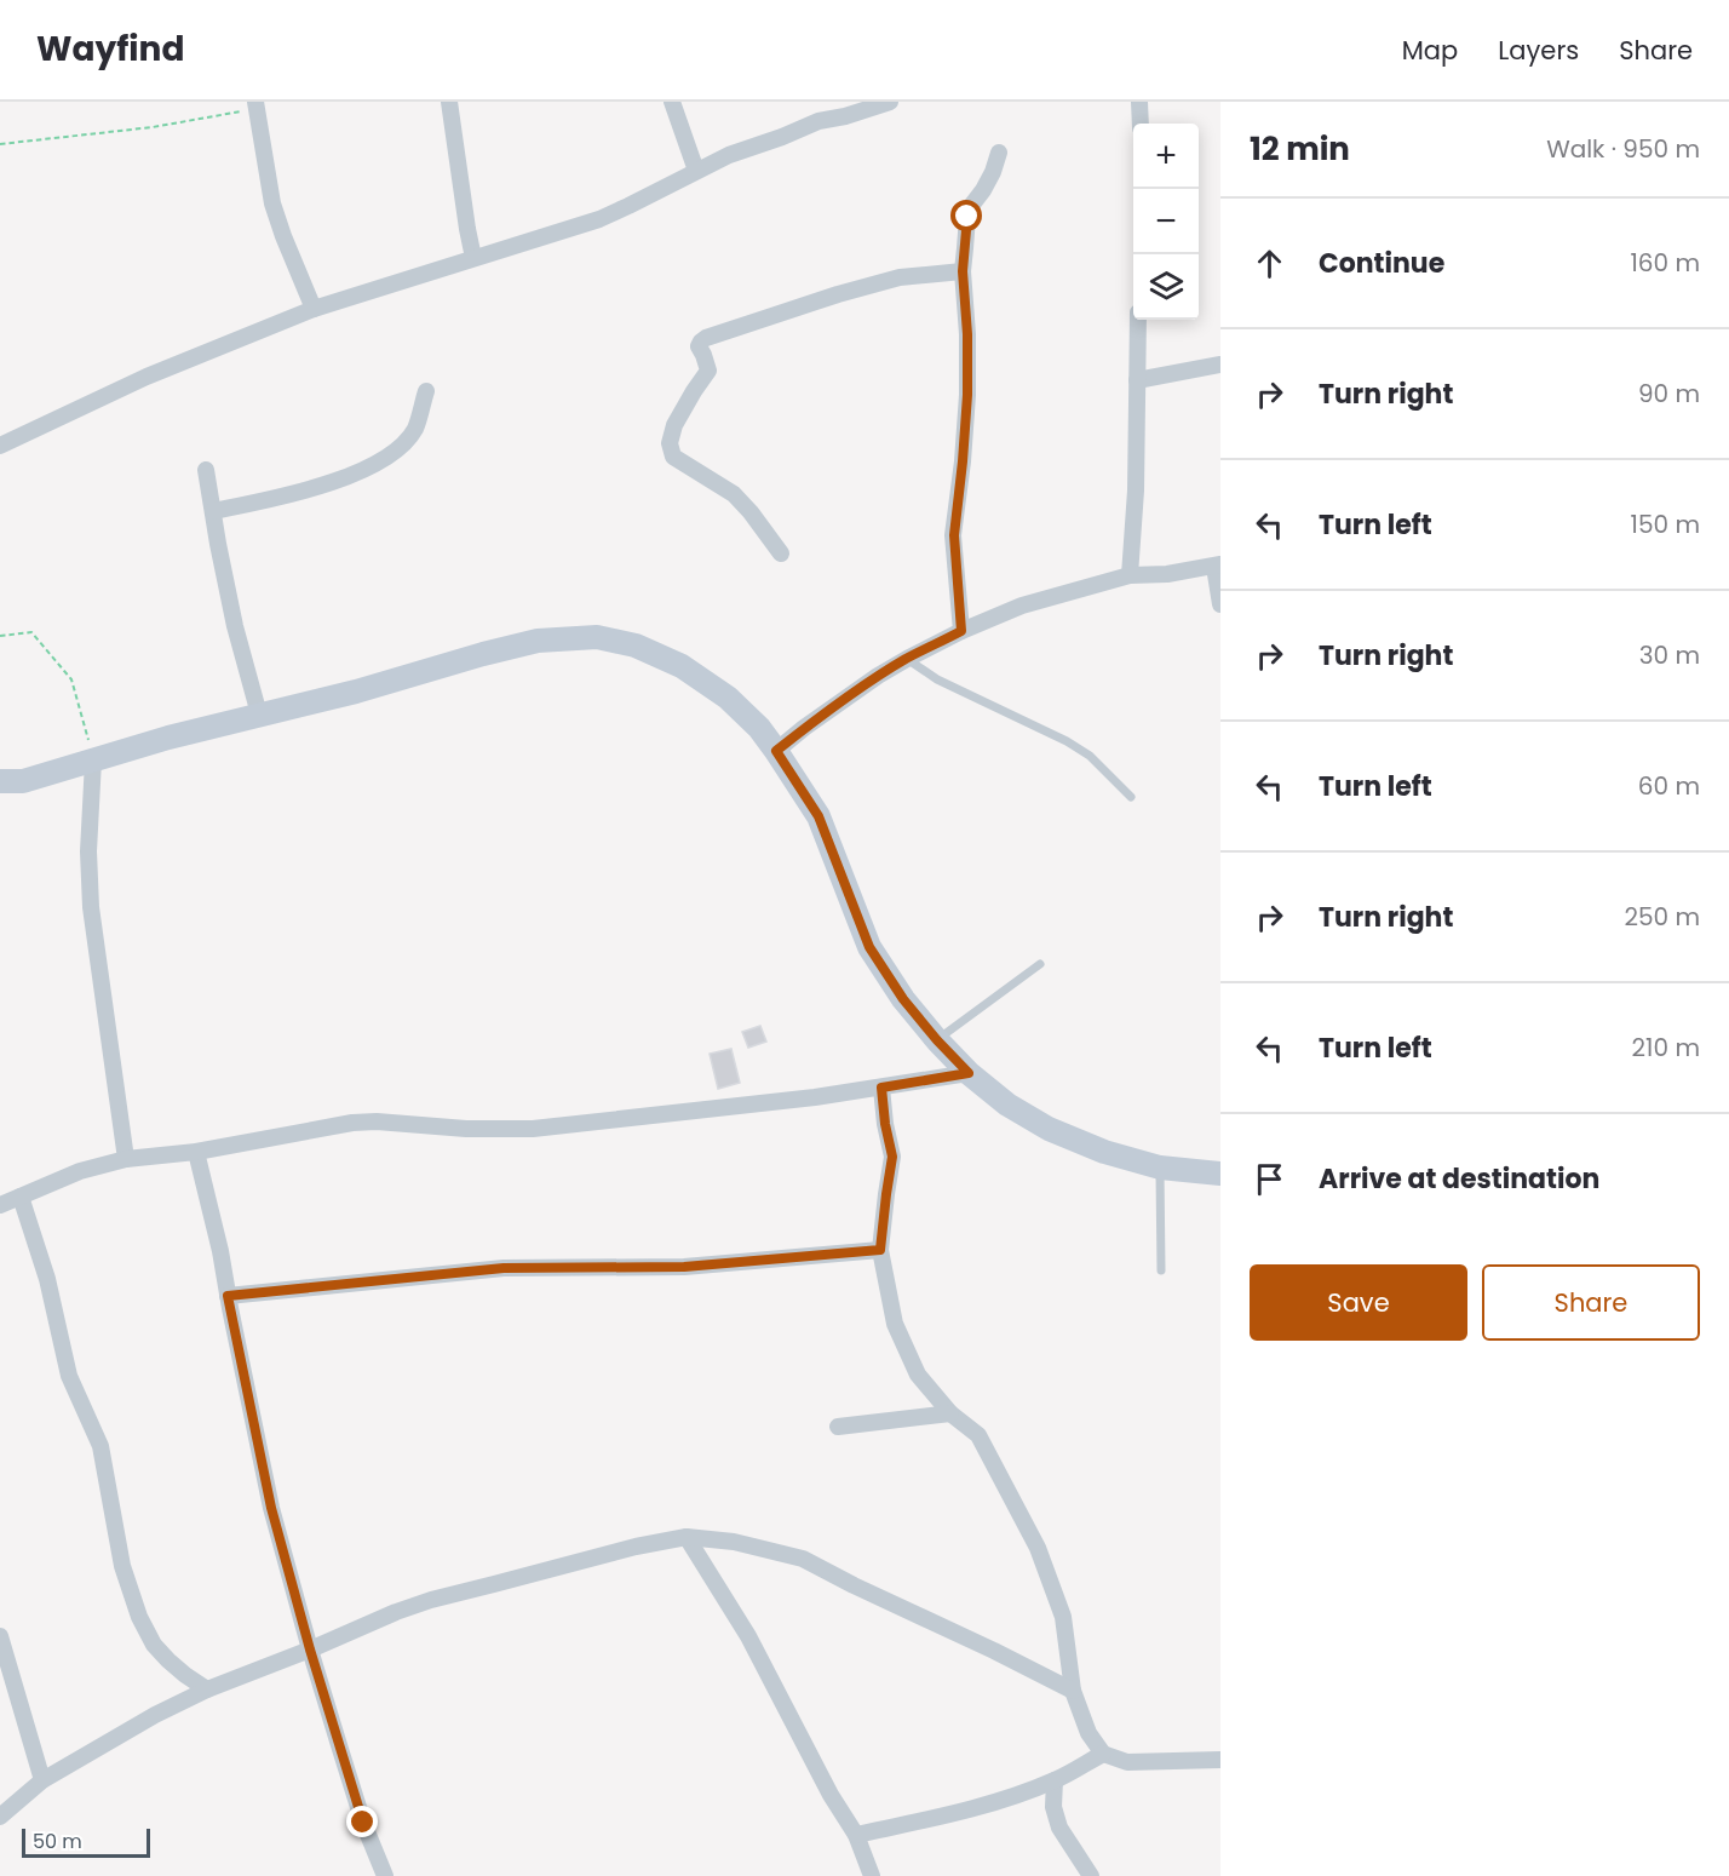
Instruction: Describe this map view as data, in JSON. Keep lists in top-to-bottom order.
{
  "scale_bar": "50 m",
  "page": {
    "header": "Wayfind",
    "nav": ["Map", "Layers", "Share"],
    "heading": ["12 min", "Walk · 950 m"],
    "map_buttons": ["+", "−"],
    "list": [
      ["Continue", "160 m"],
      ["Turn right", "90 m"],
      ["Turn left", "150 m"],
      ["Turn right", "30 m"],
      ["Turn left", "60 m"],
      ["Turn right", "250 m"],
      ["Turn left", "210 m"],
      "Arrive at destination"
    ],
    "buttons": ["Save", "Share"],
    "scale": "50 m"
  }
}
